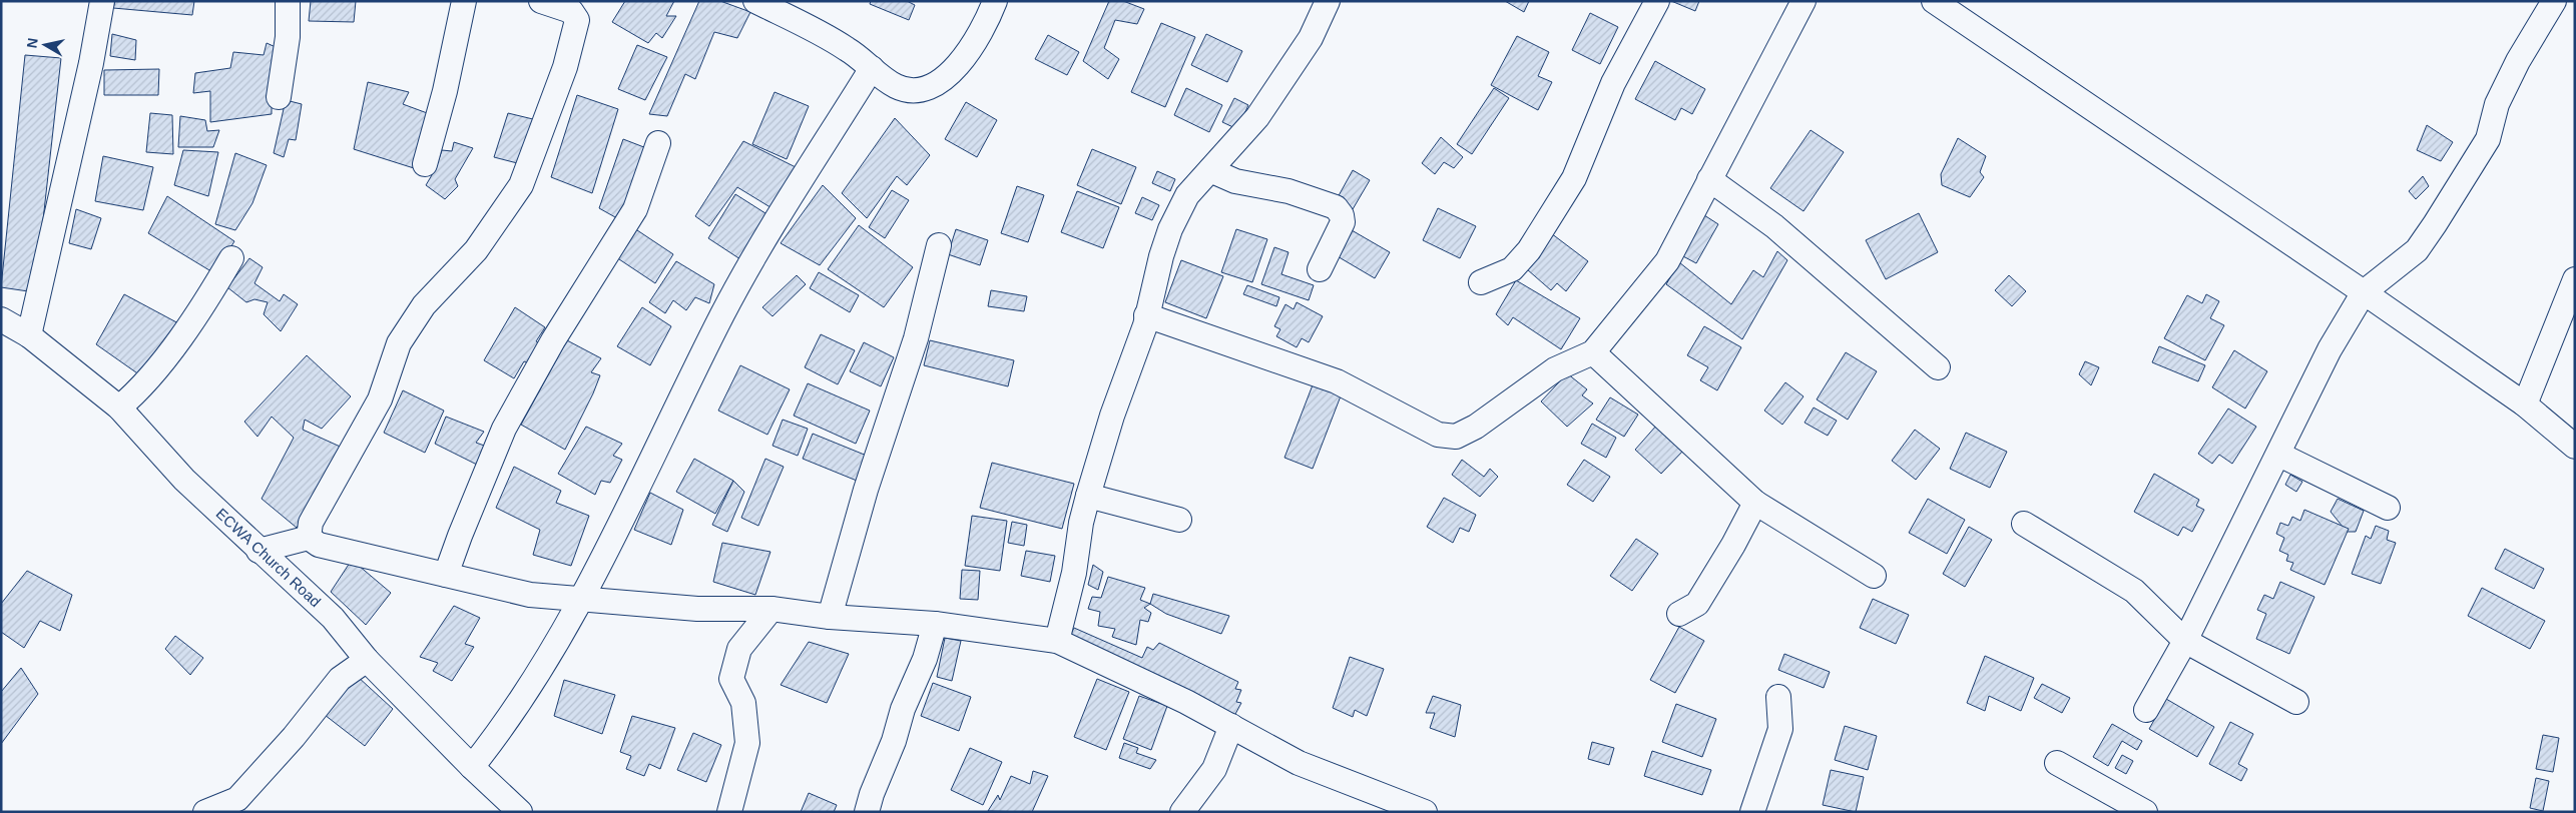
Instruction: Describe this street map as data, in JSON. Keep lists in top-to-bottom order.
{
  "streets": {
    "street": ["ECWA Church Road"]
  },
  "north": "left"
}
